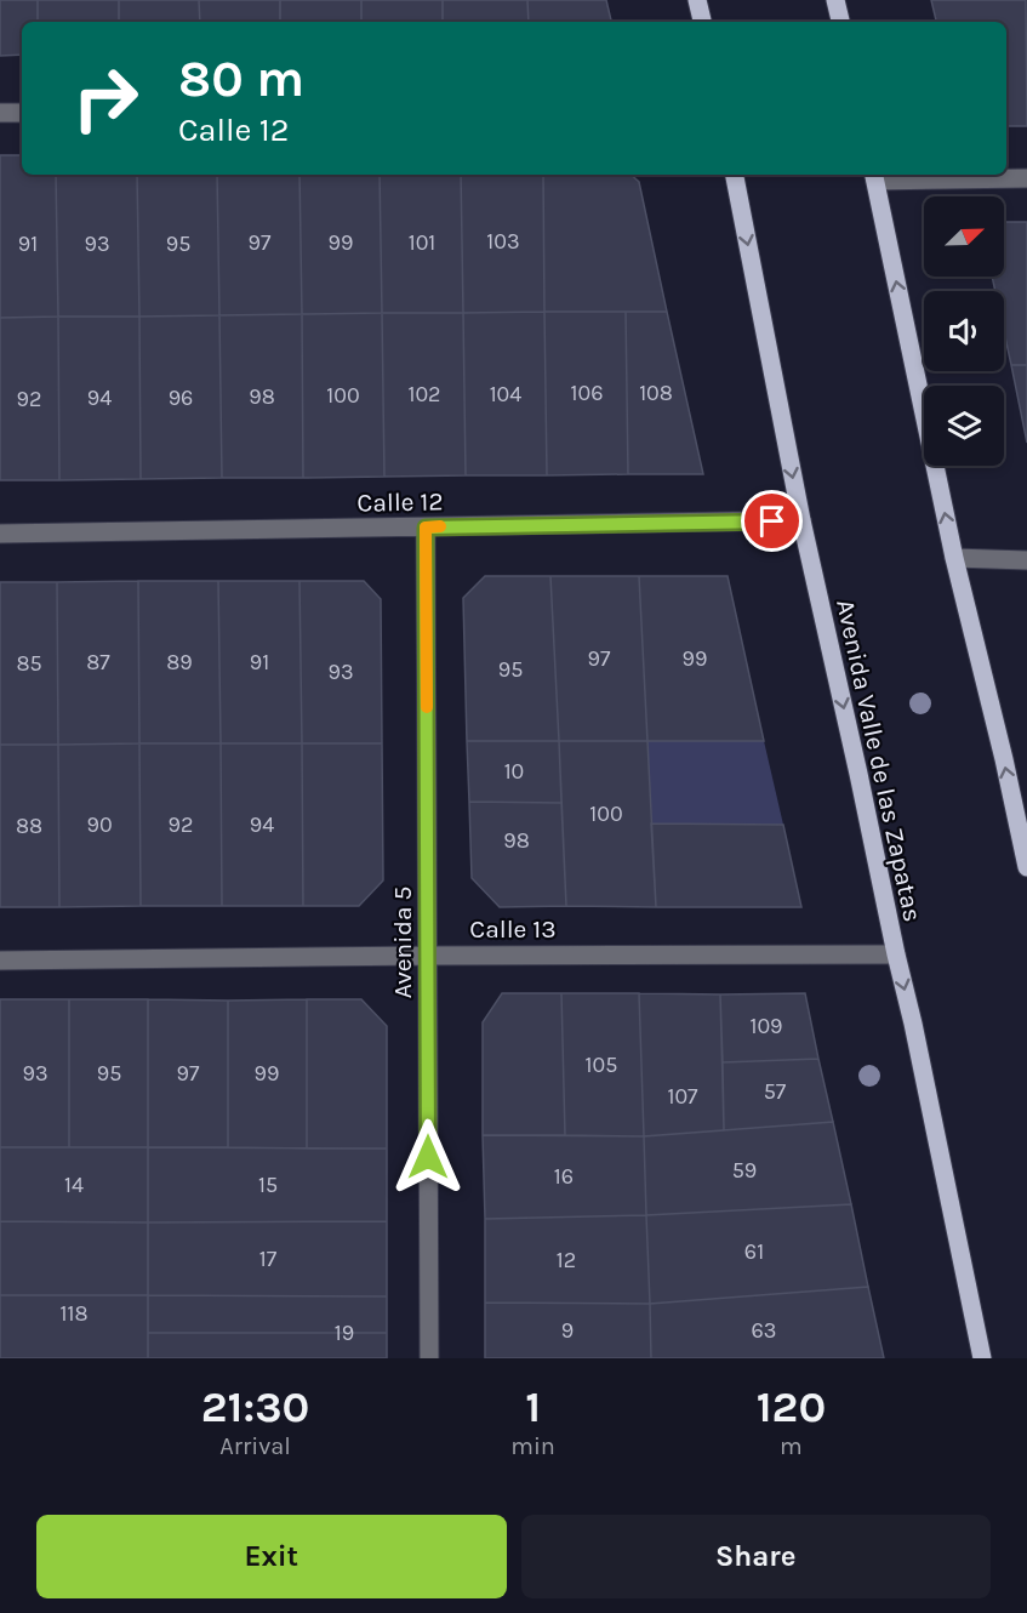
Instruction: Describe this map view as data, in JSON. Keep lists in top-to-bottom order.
{
  "streets": {
    "main road": ["Avenida Valle de las Zapatas"],
    "street": ["Calle 12", "Calle 13", "Avenida 5"]
  },
  "crossings": [
    ["Calle 12", "Avenida Valle de las Zapatas"],
    ["Calle 12", "Avenida 5"],
    ["Avenida Valle de las Zapatas", "Calle 13"],
    ["Calle 13", "Avenida 5"]
  ],
  "house_numbers": [
    "103",
    "97",
    "99",
    "101",
    "91",
    "93",
    "95",
    "106",
    "108",
    "102",
    "104",
    "100",
    "98",
    "94",
    "96",
    "92",
    "97",
    "99",
    "87",
    "89",
    "91",
    "85",
    "95",
    "93",
    "10",
    "100",
    "90",
    "92",
    "94",
    "88",
    "98",
    "109",
    "105",
    "93",
    "95",
    "97",
    "99",
    "57",
    "107",
    "59",
    "16",
    "14",
    "15",
    "61",
    "17",
    "12",
    "118",
    "9",
    "63",
    "19"
  ],
  "north": "top right",
  "page": {
    "turn": ["80 m", "Calle 12"],
    "eta": [
      "21:30",
      "Arrival",
      "1",
      "min",
      "120",
      "m"
    ],
    "buttons": ["Exit", "Share"]
  }
}
